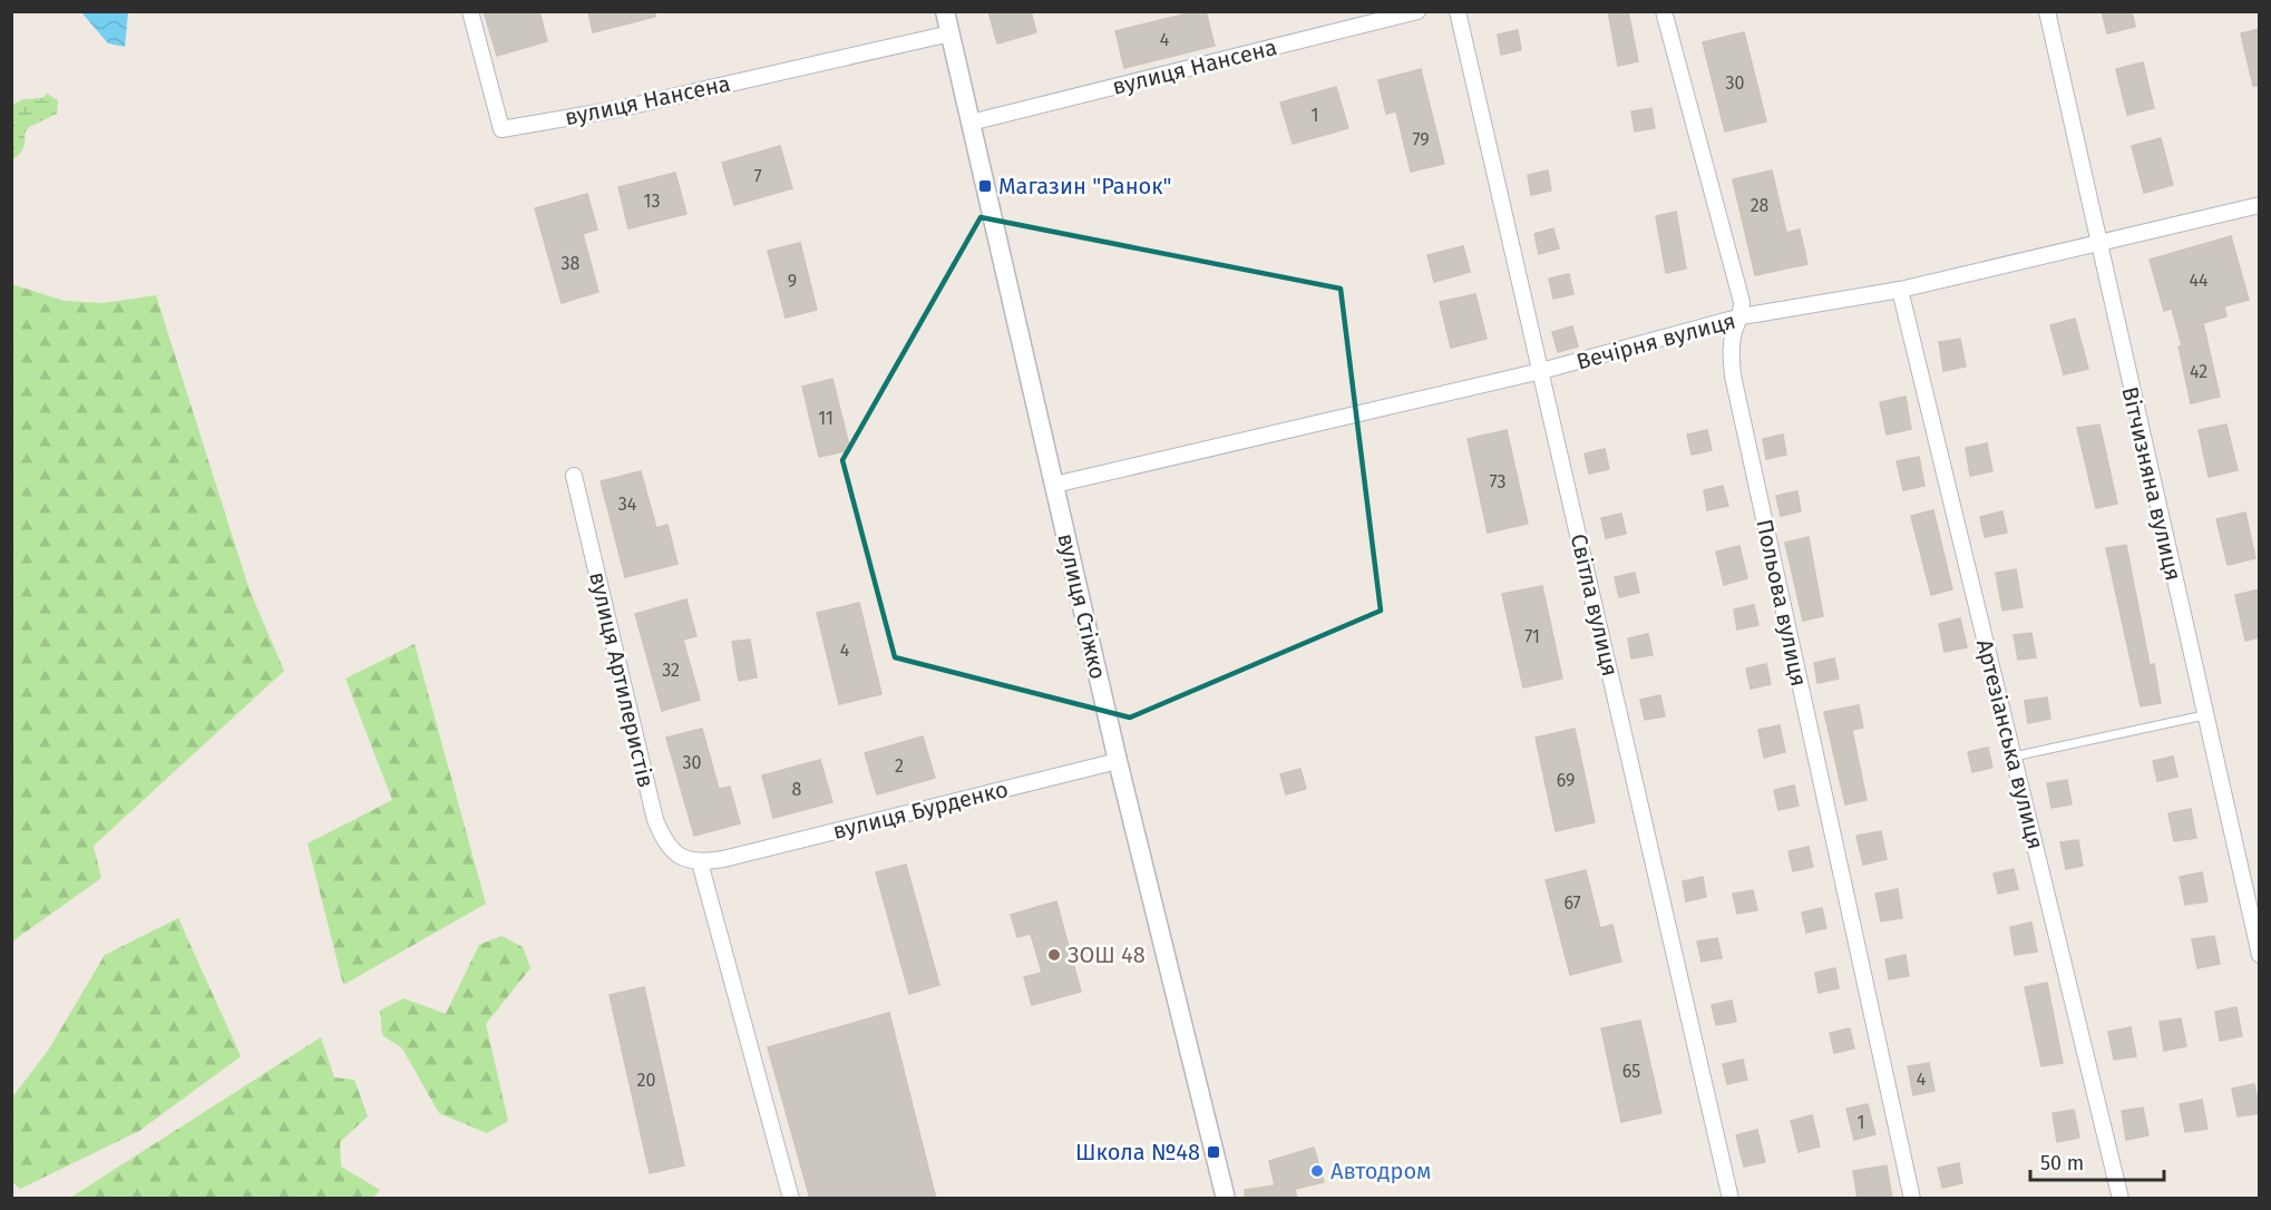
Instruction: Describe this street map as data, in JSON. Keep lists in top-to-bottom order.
{
  "streets": {
    "street": [
      "вулиця Нансена",
      "Вечірня вулиця",
      "Вітчизняна вулиця",
      "Польова вулиця",
      "Світла вулиця",
      "вулиця Стіжко",
      "вулиця Артилеристів",
      "Артезіанська вулиця",
      "вулиця Бурденко"
    ]
  },
  "crossings": [
    ["вулиця Нансена", "вулиця Стіжко"],
    ["Вечірня вулиця", "Вітчизняна вулиця"],
    ["Вечірня вулиця", "Польова вулиця"],
    ["Вечірня вулиця", "Світла вулиця"],
    ["Вечірня вулиця", "вулиця Стіжко"],
    ["Вечірня вулиця", "Артезіанська вулиця"],
    ["вулиця Стіжко", "вулиця Бурденко"],
    ["вулиця Артилеристів", "вулиця Бурденко"]
  ],
  "places": {
    "transit": ["Магазин \"Ранок\"", "Школа №48"],
    "other": ["ЗОШ 48", "Автодром"]
  },
  "house_numbers": [
    "4",
    "30",
    "1",
    "79",
    "7",
    "13",
    "28",
    "38",
    "44",
    "9",
    "42",
    "11",
    "73",
    "34",
    "71",
    "4",
    "32",
    "30",
    "2",
    "69",
    "8",
    "67",
    "65",
    "4",
    "20",
    "1"
  ],
  "scale_bar": "50 m"
}
